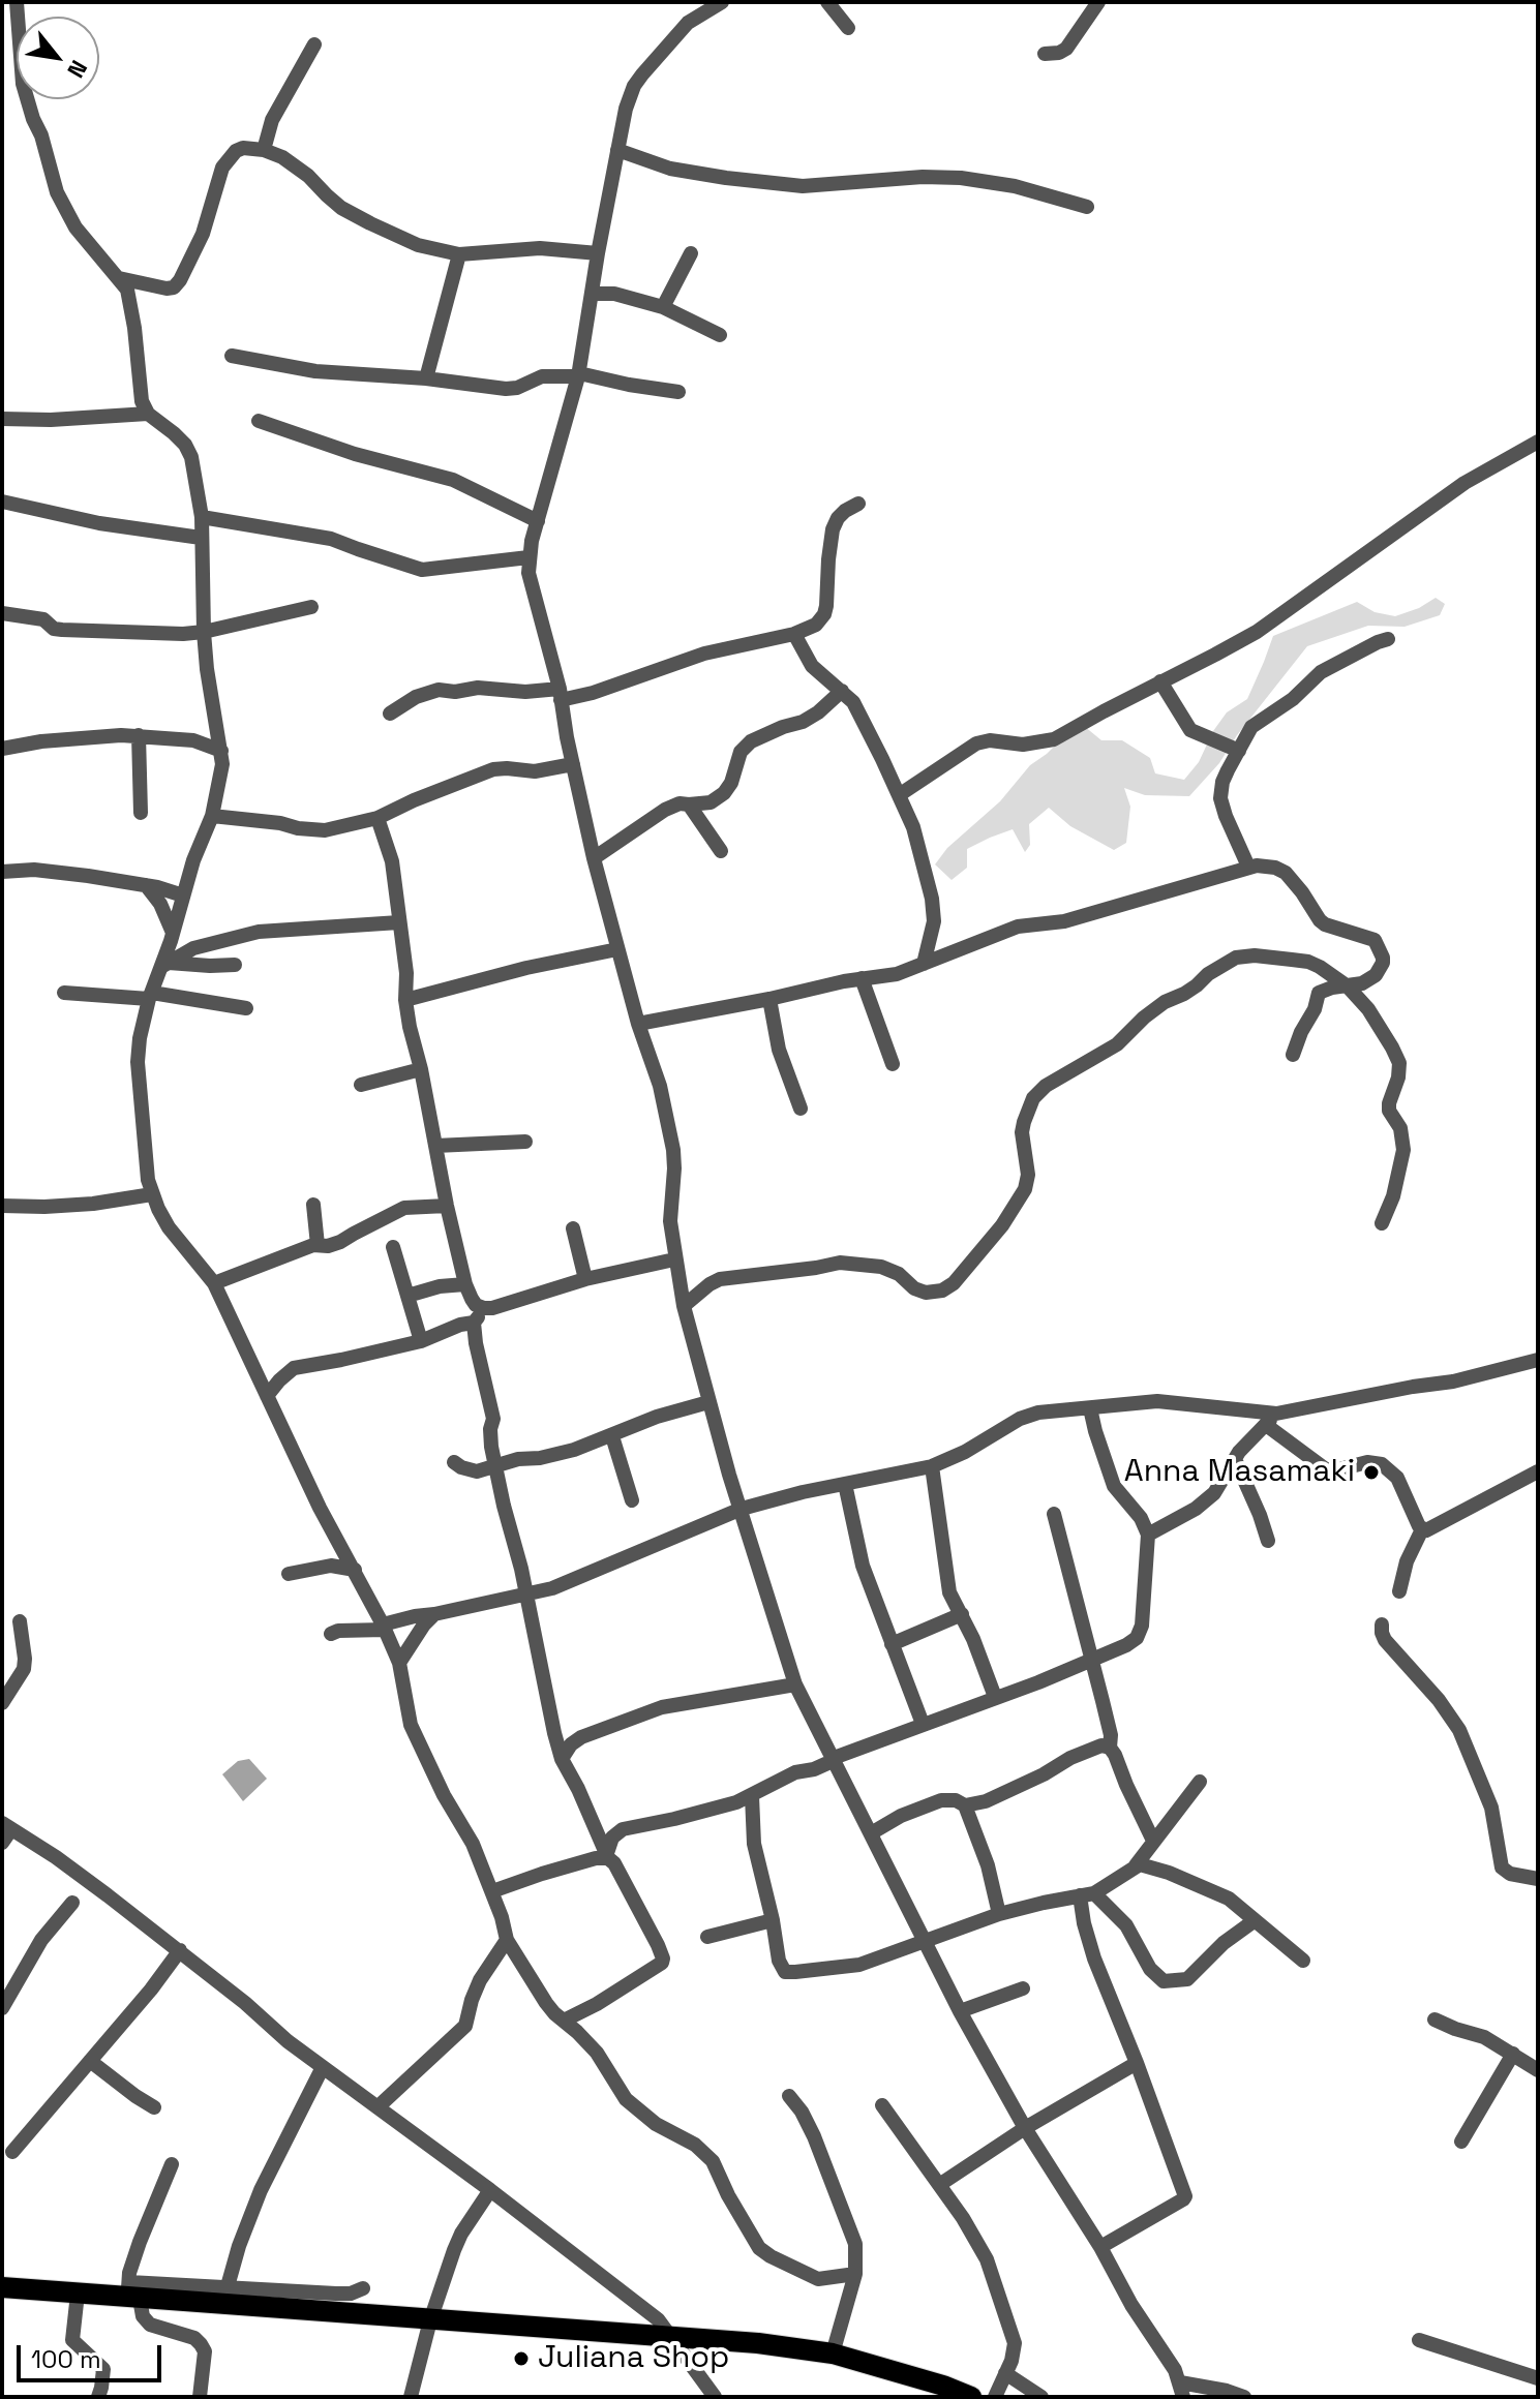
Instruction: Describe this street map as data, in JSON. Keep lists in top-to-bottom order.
{
  "places": ["Anna Masamaki", "Juliana Shop"],
  "scale_bar": "100 m",
  "north": "bottom right"
}
